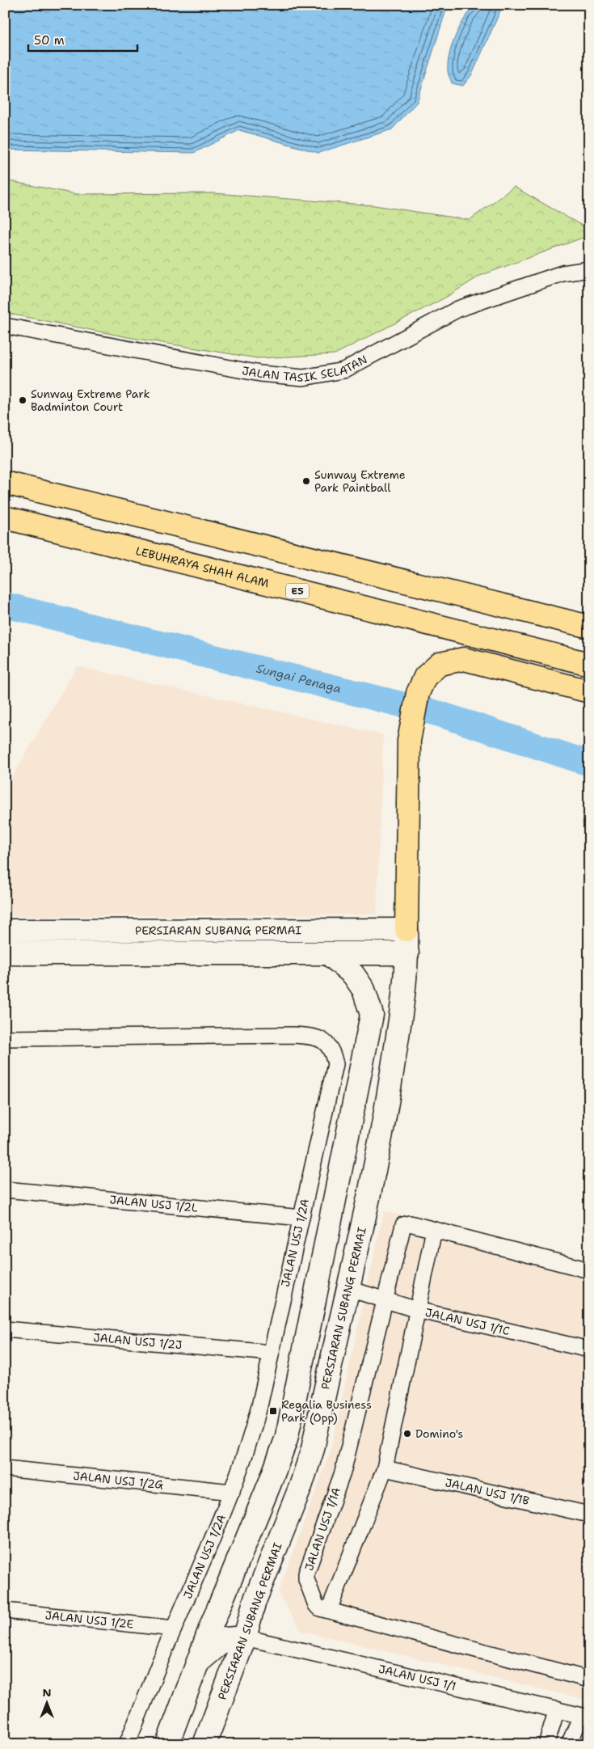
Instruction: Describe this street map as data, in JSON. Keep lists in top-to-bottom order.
{
  "streets": {
    "highway": ["LEBUHRAYA SHAH ALAM", "E5"],
    "main road": ["PERSIARAN SUBANG PERMAI"],
    "street": [
      "JALAN TASIK SELATAN",
      "JALAN USJ 1/2L",
      "JALAN USJ 1/2A",
      "JALAN USJ 1/1C",
      "JALAN USJ 1/2J",
      "JALAN USJ 1/2G",
      "JALAN USJ 1/1B",
      "JALAN USJ 1/1A",
      "JALAN USJ 1/2E",
      "JALAN USJ 1/1"
    ]
  },
  "crossings": [
    ["PERSIARAN SUBANG PERMAI", "JALAN USJ 1/1C"],
    ["PERSIARAN SUBANG PERMAI", "JALAN USJ 1/1"],
    ["JALAN USJ 1/2L", "JALAN USJ 1/2A"],
    ["JALAN USJ 1/2A", "JALAN USJ 1/2J"],
    ["JALAN USJ 1/2A", "JALAN USJ 1/2G"],
    ["JALAN USJ 1/2A", "JALAN USJ 1/2E"],
    ["JALAN USJ 1/1C", "JALAN USJ 1/1A"]
  ],
  "water": ["Sungai Penaga"],
  "places": {
    "other": ["Sunway Extreme Park Badminton Court", "Sunway Extreme Park Paintball", "Domino's"],
    "transit": ["Regalia Business Park (Opp)"]
  },
  "scale_bar": "50 m",
  "north": "top"
}
